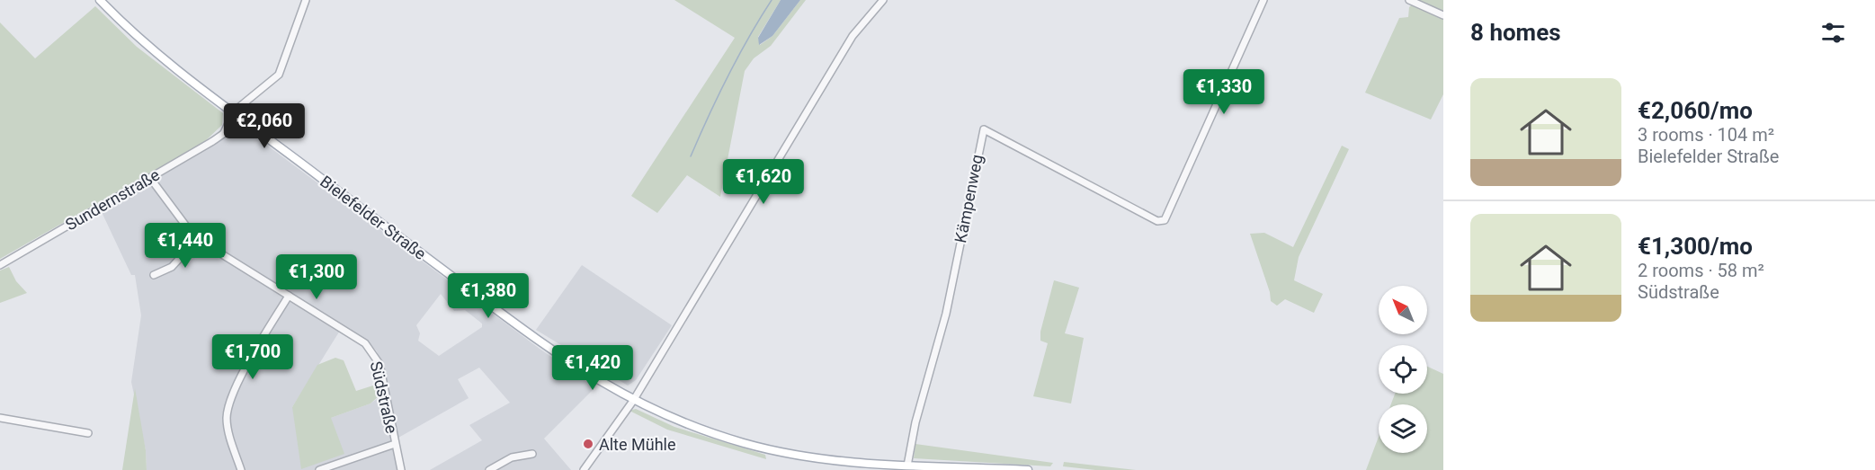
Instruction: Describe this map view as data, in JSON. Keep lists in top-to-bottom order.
{
  "streets": {
    "main road": ["Bielefelder Straße"],
    "street": ["Kämpenweg", "Sundernstraße", "Südstraße"]
  },
  "crossings": [
    ["Kämpenweg", "Bielefelder Straße"],
    ["Sundernstraße", "Bielefelder Straße"],
    ["Sundernstraße", "Südstraße"]
  ],
  "places": ["Alte Mühle"],
  "north": "top left",
  "page": {
    "heading": "8 homes",
    "list": [
      {
        "name": "€2,060/mo",
        "note": "3 rooms · 104 m² · Bielefelder Straße"
      },
      {
        "name": "€1,300/mo",
        "note": "2 rooms · 58 m² · Südstraße"
      }
    ],
    "price": [
      "€1,330",
      "€2,060",
      "€1,620",
      "€1,440",
      "€1,300",
      "€1,380",
      "€1,700",
      "€1,420"
    ]
  }
}
